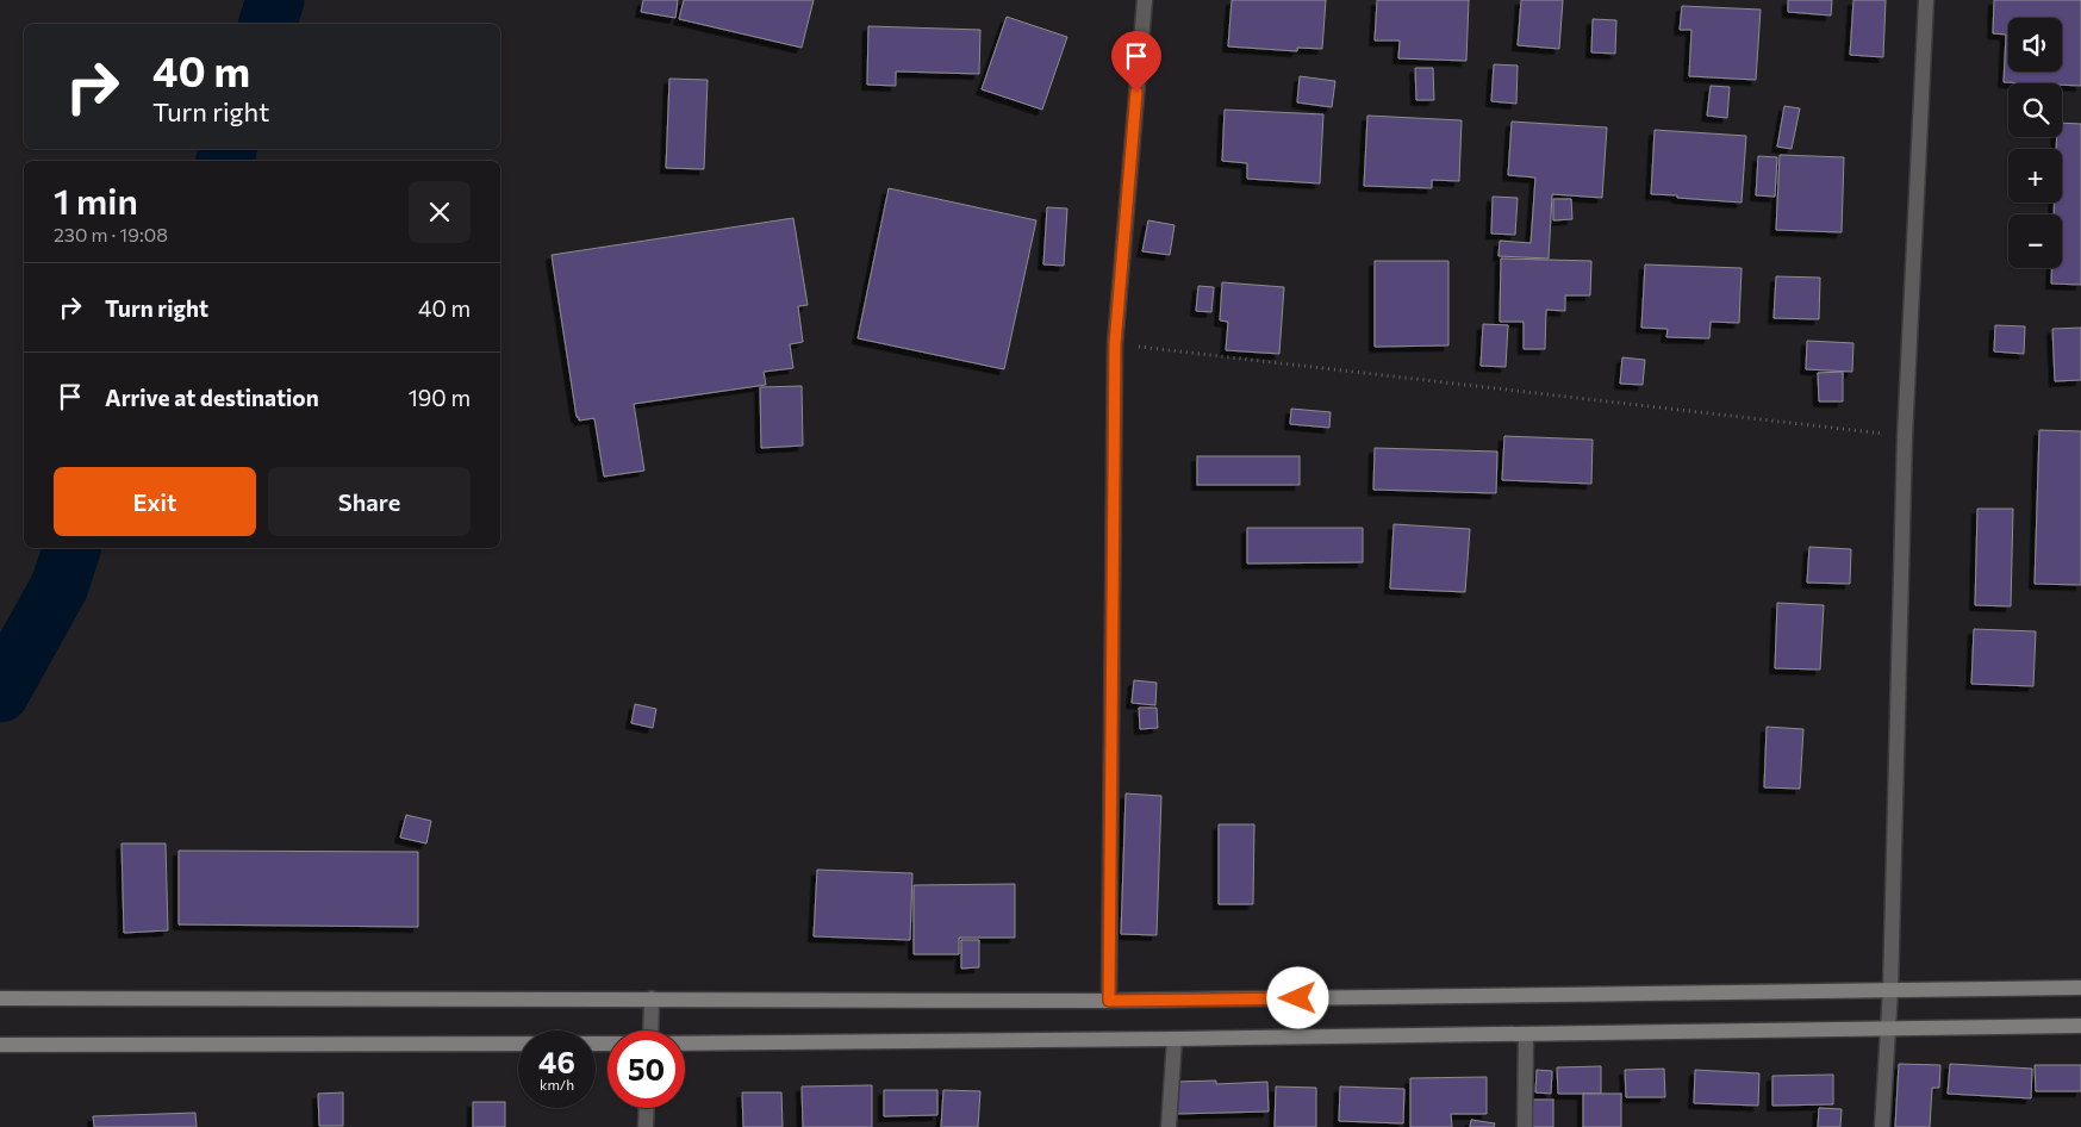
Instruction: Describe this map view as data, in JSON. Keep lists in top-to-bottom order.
{
  "page": {
    "map_buttons": ["+", "−"],
    "turn": ["40 m", "Turn right"],
    "heading": ["1 min", "230 m · 19:08"],
    "list": [
      {
        "name": "Turn right",
        "value": "40 m"
      },
      {
        "name": "Arrive at destination",
        "value": "190 m"
      }
    ],
    "buttons": ["Exit", "Share"],
    "speed": "46 km/h",
    "limit": "50"
  }
}
